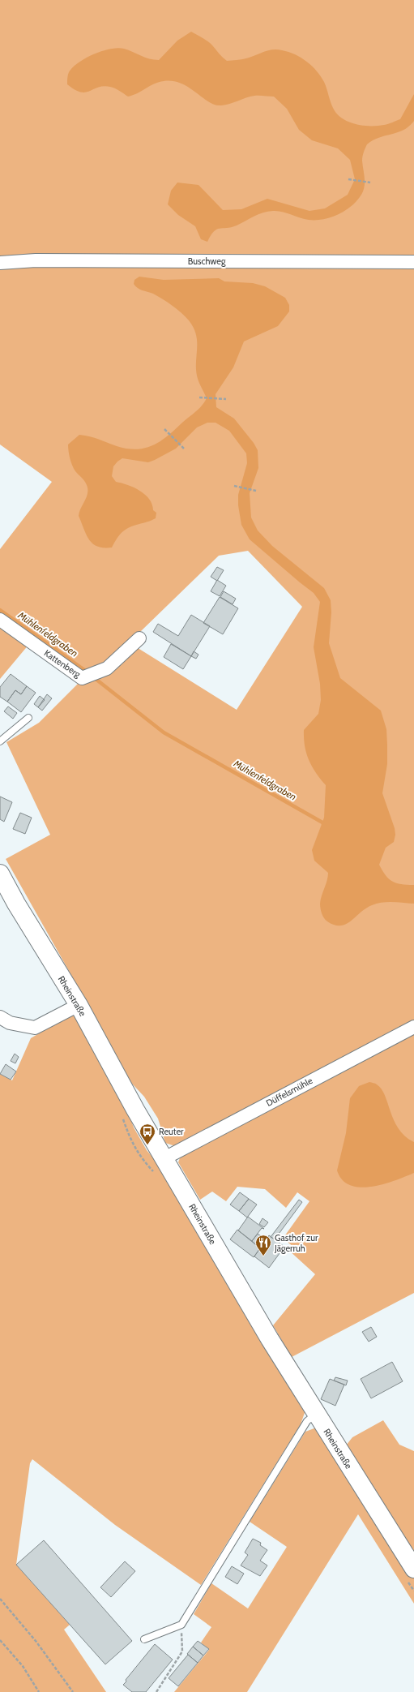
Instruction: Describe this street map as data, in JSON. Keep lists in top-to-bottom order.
{
  "streets": {
    "main road": ["Rheinstraße"],
    "street": ["Buschweg", "Kattenberg", "Düffelsmühle"]
  },
  "crossings": [
    ["Rheinstraße", "Düffelsmühle"]
  ],
  "water": ["Mühlenfeldgraben"],
  "places": {
    "bus stop": ["Reuter"],
    "restaurant": ["Gasthof zur Jägerruh"]
  }
}
